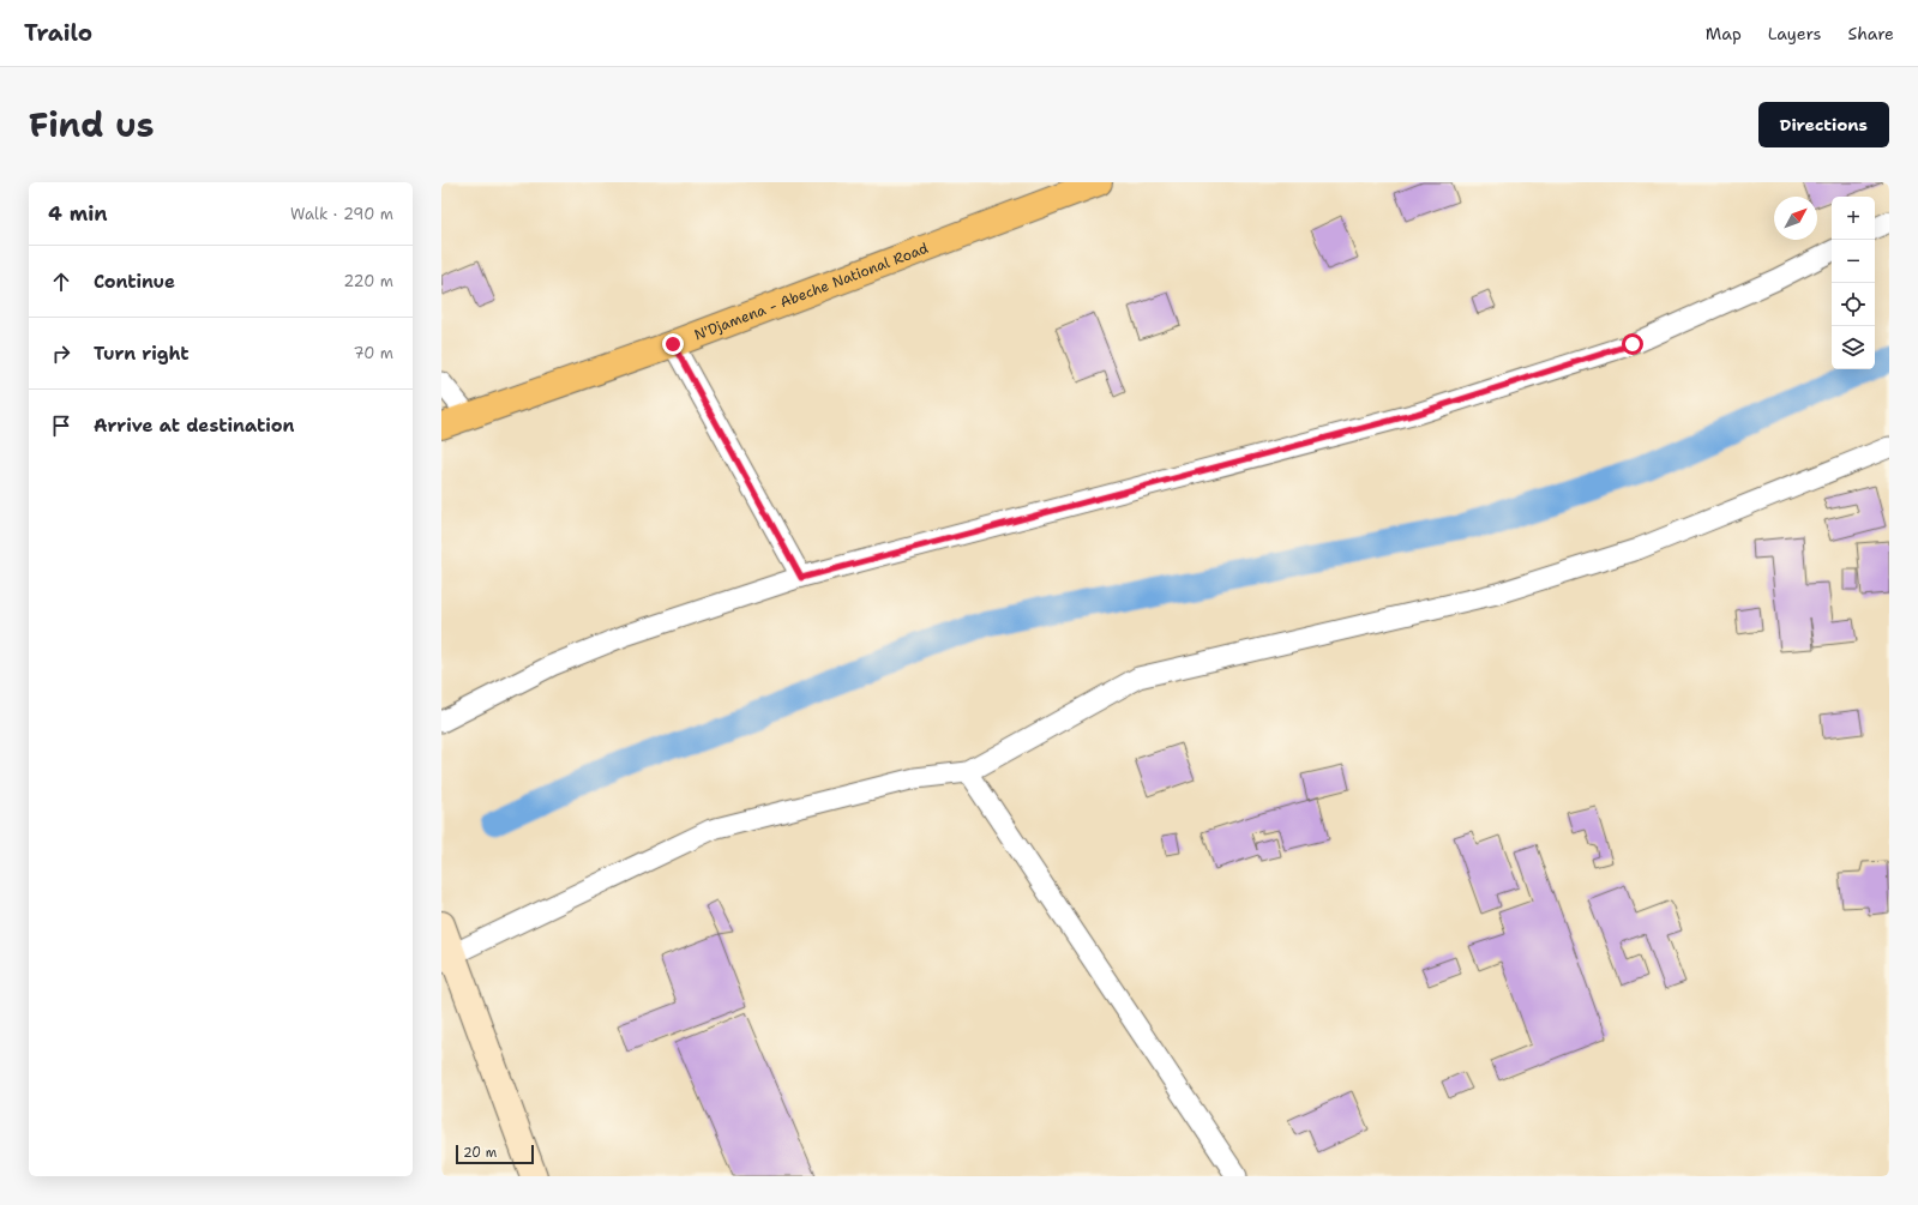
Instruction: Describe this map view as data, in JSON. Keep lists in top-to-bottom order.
{
  "streets": {
    "highway": ["N'Djamena - Abeche National Road"]
  },
  "scale_bar": "20 m",
  "north": "top right",
  "page": {
    "header": "Trailo",
    "nav": ["Map", "Layers", "Share"],
    "title": "Find us",
    "buttons": "Directions",
    "heading": ["4 min", "Walk · 290 m"],
    "map_buttons": ["+", "−"],
    "list": [
      ["Continue", "220 m"],
      ["Turn right", "70 m"],
      "Arrive at destination"
    ],
    "scale": "20 m"
  }
}
